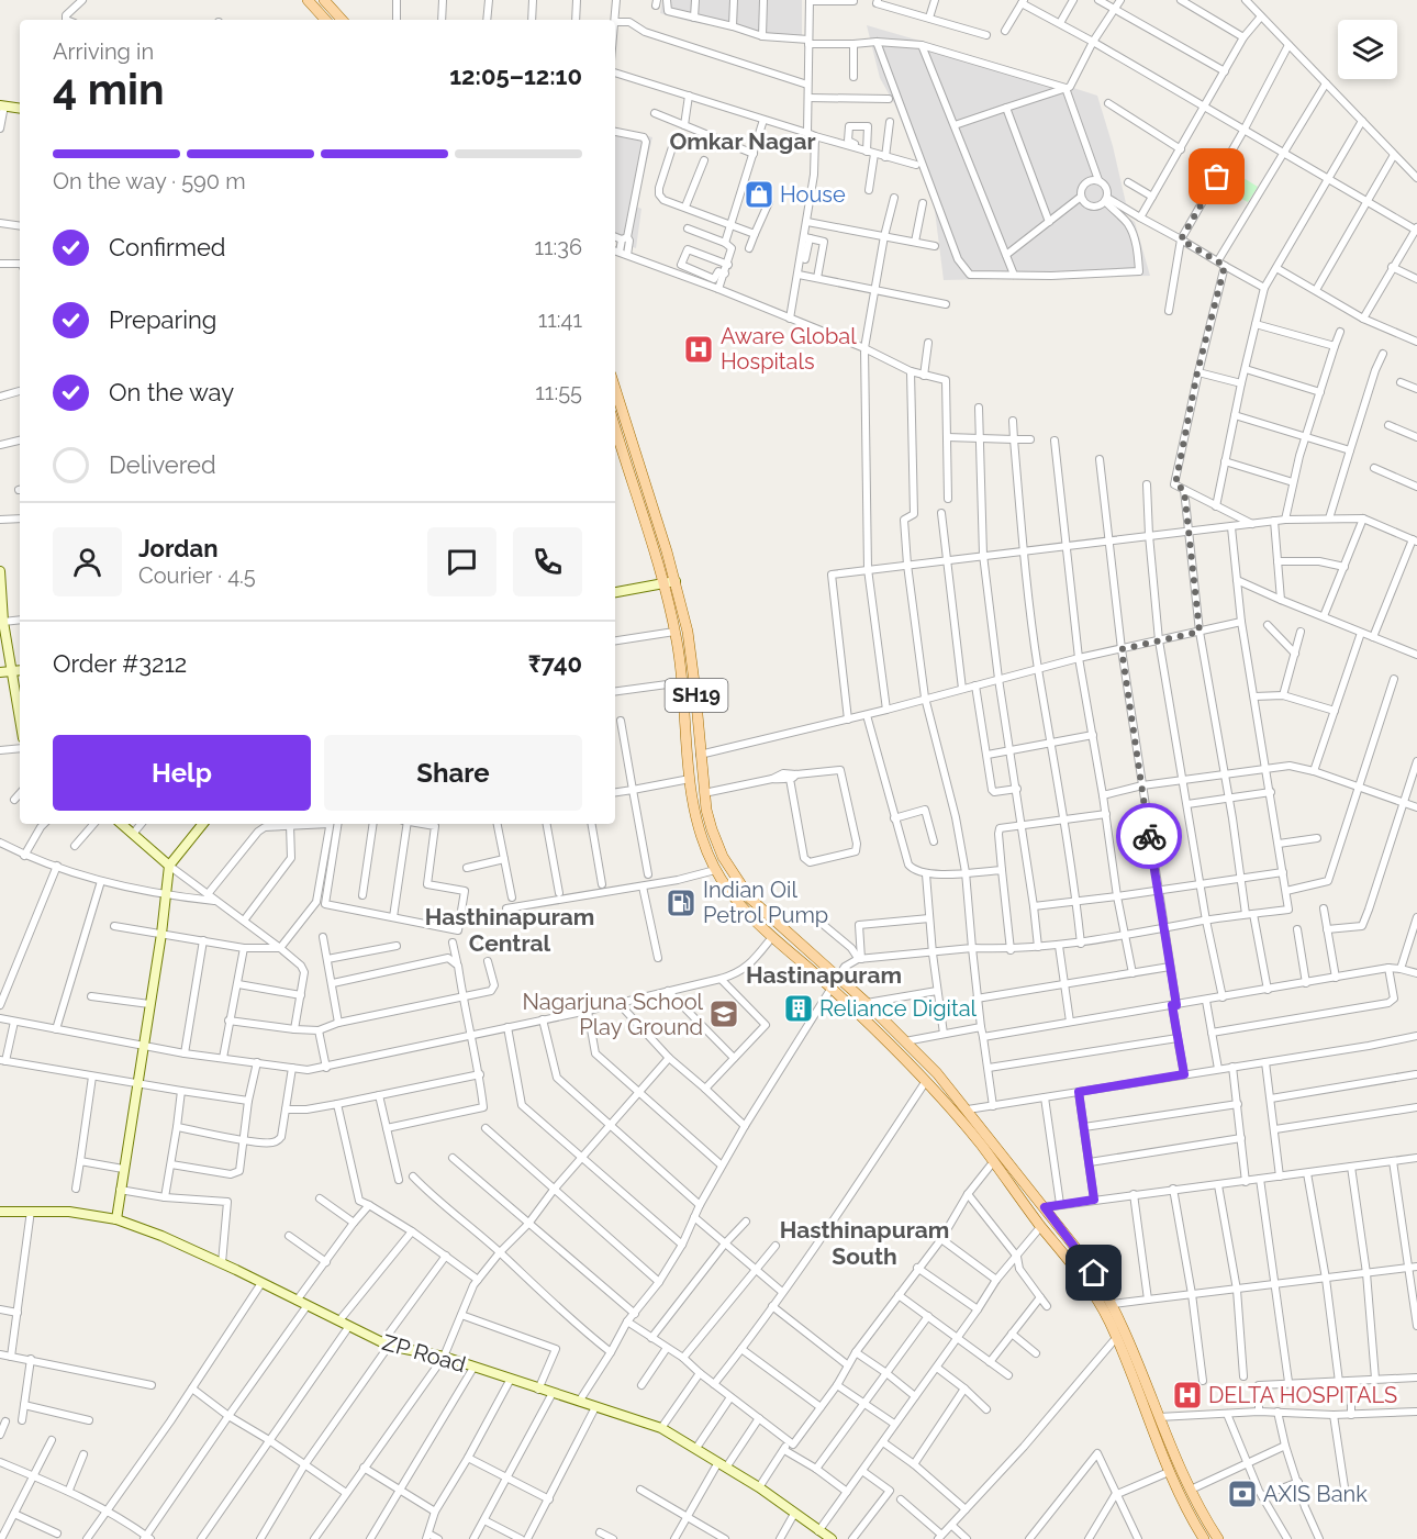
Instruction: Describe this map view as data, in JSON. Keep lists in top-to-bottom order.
{
  "streets": {
    "main road": ["SH19"],
    "street": ["ZP Road"]
  },
  "districts": [
    "Omkar Nagar",
    "Hasthinapuram Central",
    "Hastinapuram",
    "Hasthinapuram South"
  ],
  "places": {
    "shop": ["House"],
    "hospital": ["Aware Global Hospitals", "DELTA HOSPITALS"],
    "fuel station": ["Indian Oil Petrol Pump"],
    "building": ["Reliance Digital"],
    "school or university": ["Nagarjuna School Play Ground"],
    "bank": ["AXIS Bank"]
  },
  "page": {
    "heading": ["4 min", "Arriving in", "12:05–12:10"],
    "panel": [
      "Jordan",
      "Courier · 4.5",
      "Order #3212",
      "₹740"
    ],
    "bar": "On the way · 590 m",
    "list": [
      ["Confirmed", "11:36"],
      ["Preparing", "11:41"],
      ["On the way", "11:55"],
      "Delivered"
    ],
    "buttons": ["Help", "Share"]
  }
}
